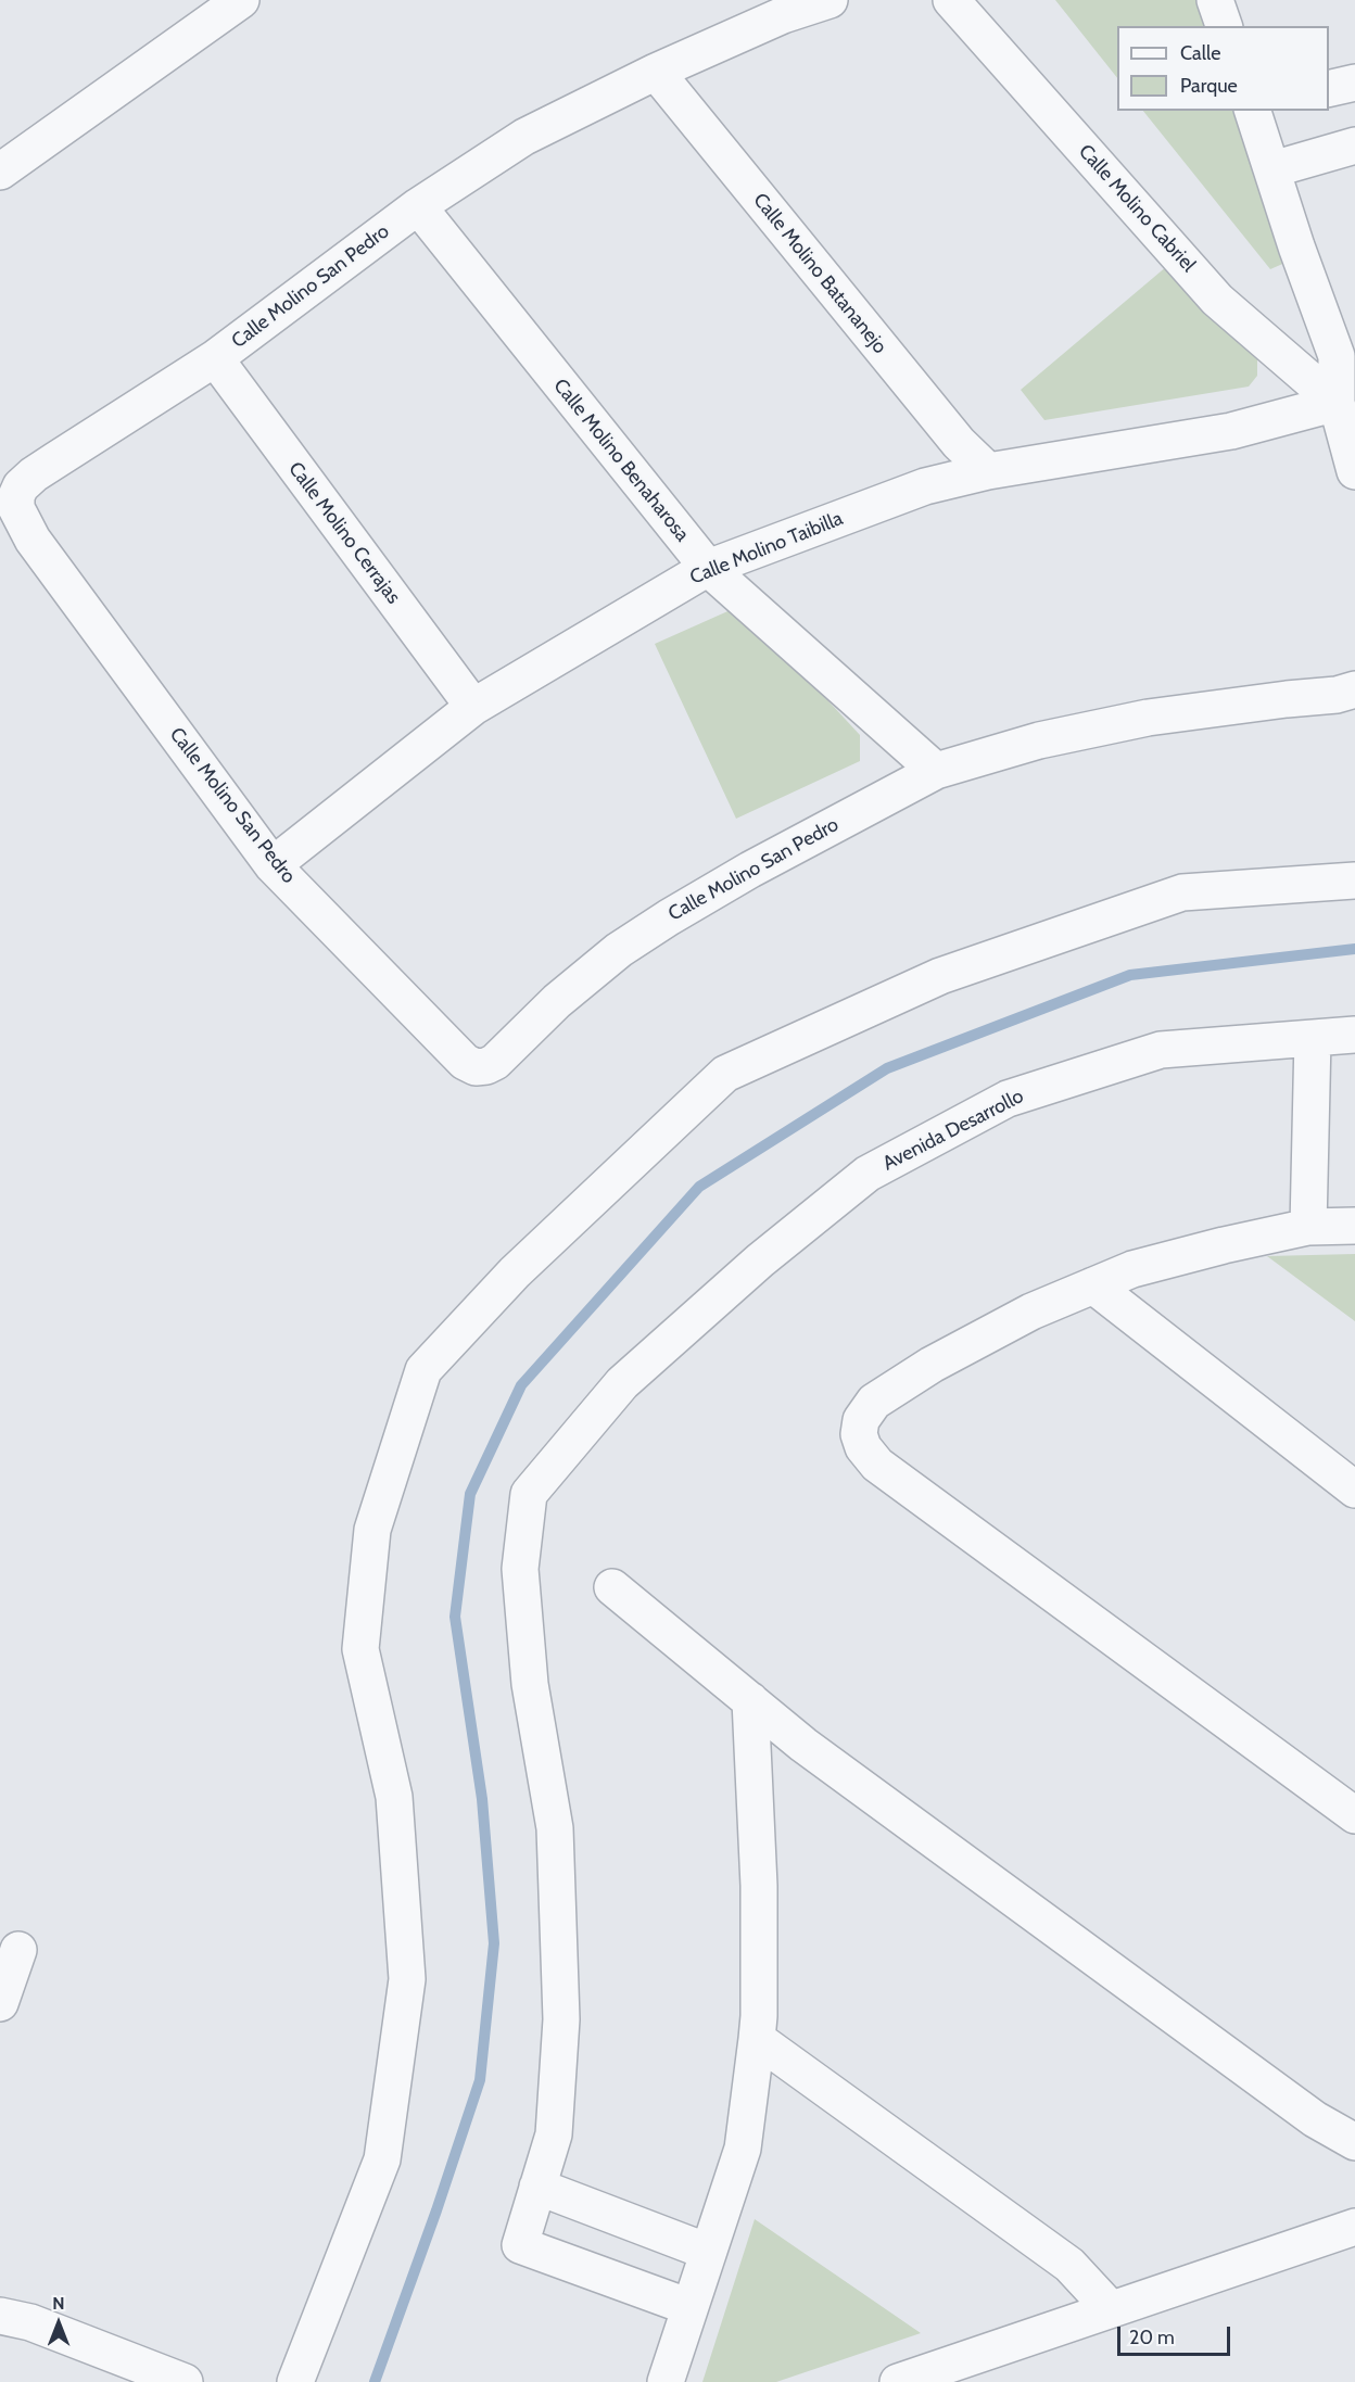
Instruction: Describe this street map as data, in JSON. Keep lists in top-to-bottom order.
{
  "streets": {
    "street": [
      "Calle Molino Cabriel",
      "Calle Molino Batananejo",
      "Calle Molino San Pedro",
      "Calle Molino Benaharosa",
      "Calle Molino Cerrajas",
      "Calle Molino Taibilla",
      "Avenida Desarrollo"
    ]
  },
  "crossings": [
    ["Calle Molino Cabriel", "Calle Molino Taibilla"],
    ["Calle Molino Batananejo", "Calle Molino San Pedro"],
    ["Calle Molino Batananejo", "Calle Molino Taibilla"],
    ["Calle Molino San Pedro", "Calle Molino Benaharosa"],
    ["Calle Molino San Pedro", "Calle Molino Cerrajas"],
    ["Calle Molino San Pedro", "Calle Molino Taibilla"],
    ["Calle Molino Benaharosa", "Calle Molino Taibilla"],
    ["Calle Molino Cerrajas", "Calle Molino Taibilla"]
  ],
  "legend": ["Calle", "Parque"],
  "scale_bar": "20 m",
  "north": "top"
}
